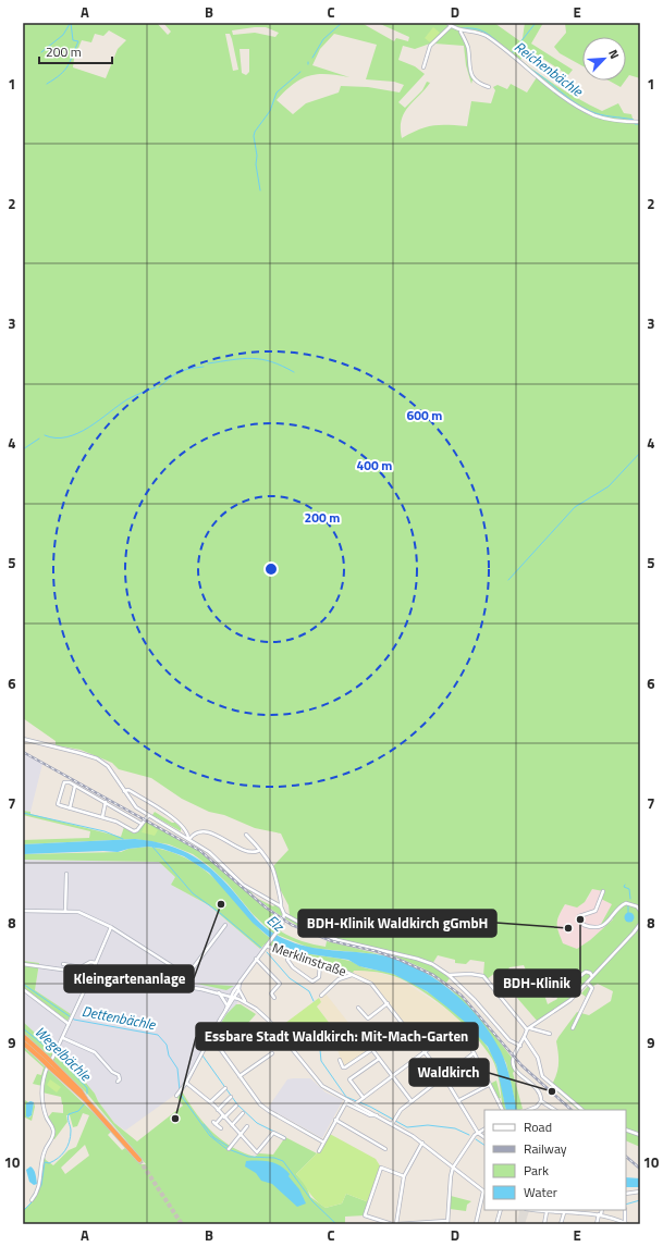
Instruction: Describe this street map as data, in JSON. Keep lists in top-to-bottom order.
{
  "streets": {
    "street": ["Merklinstraße"]
  },
  "water": [
    "Reichenbächle",
    "Elz",
    "Dettenbächle",
    "Wegelbächle"
  ],
  "places": [
    "Kleingartenanlage",
    "BDH-Klinik",
    "BDH-Klinik Waldkirch gGmbH",
    "Waldkirch",
    "Essbare Stadt Waldkirch: Mit-Mach-Garten"
  ],
  "legend": [
    "Road",
    "Railway",
    "Park",
    "Water"
  ],
  "scale_bar": "200 m",
  "north": "top right",
  "grid": {
    "columns": [
      "A",
      "B",
      "C",
      "D",
      "E"
    ],
    "rows": [
      "1",
      "2",
      "3",
      "4",
      "5",
      "6",
      "7",
      "8",
      "9",
      "10"
    ]
  },
  "rings": ["600 m", "400 m", "200 m"]
}
